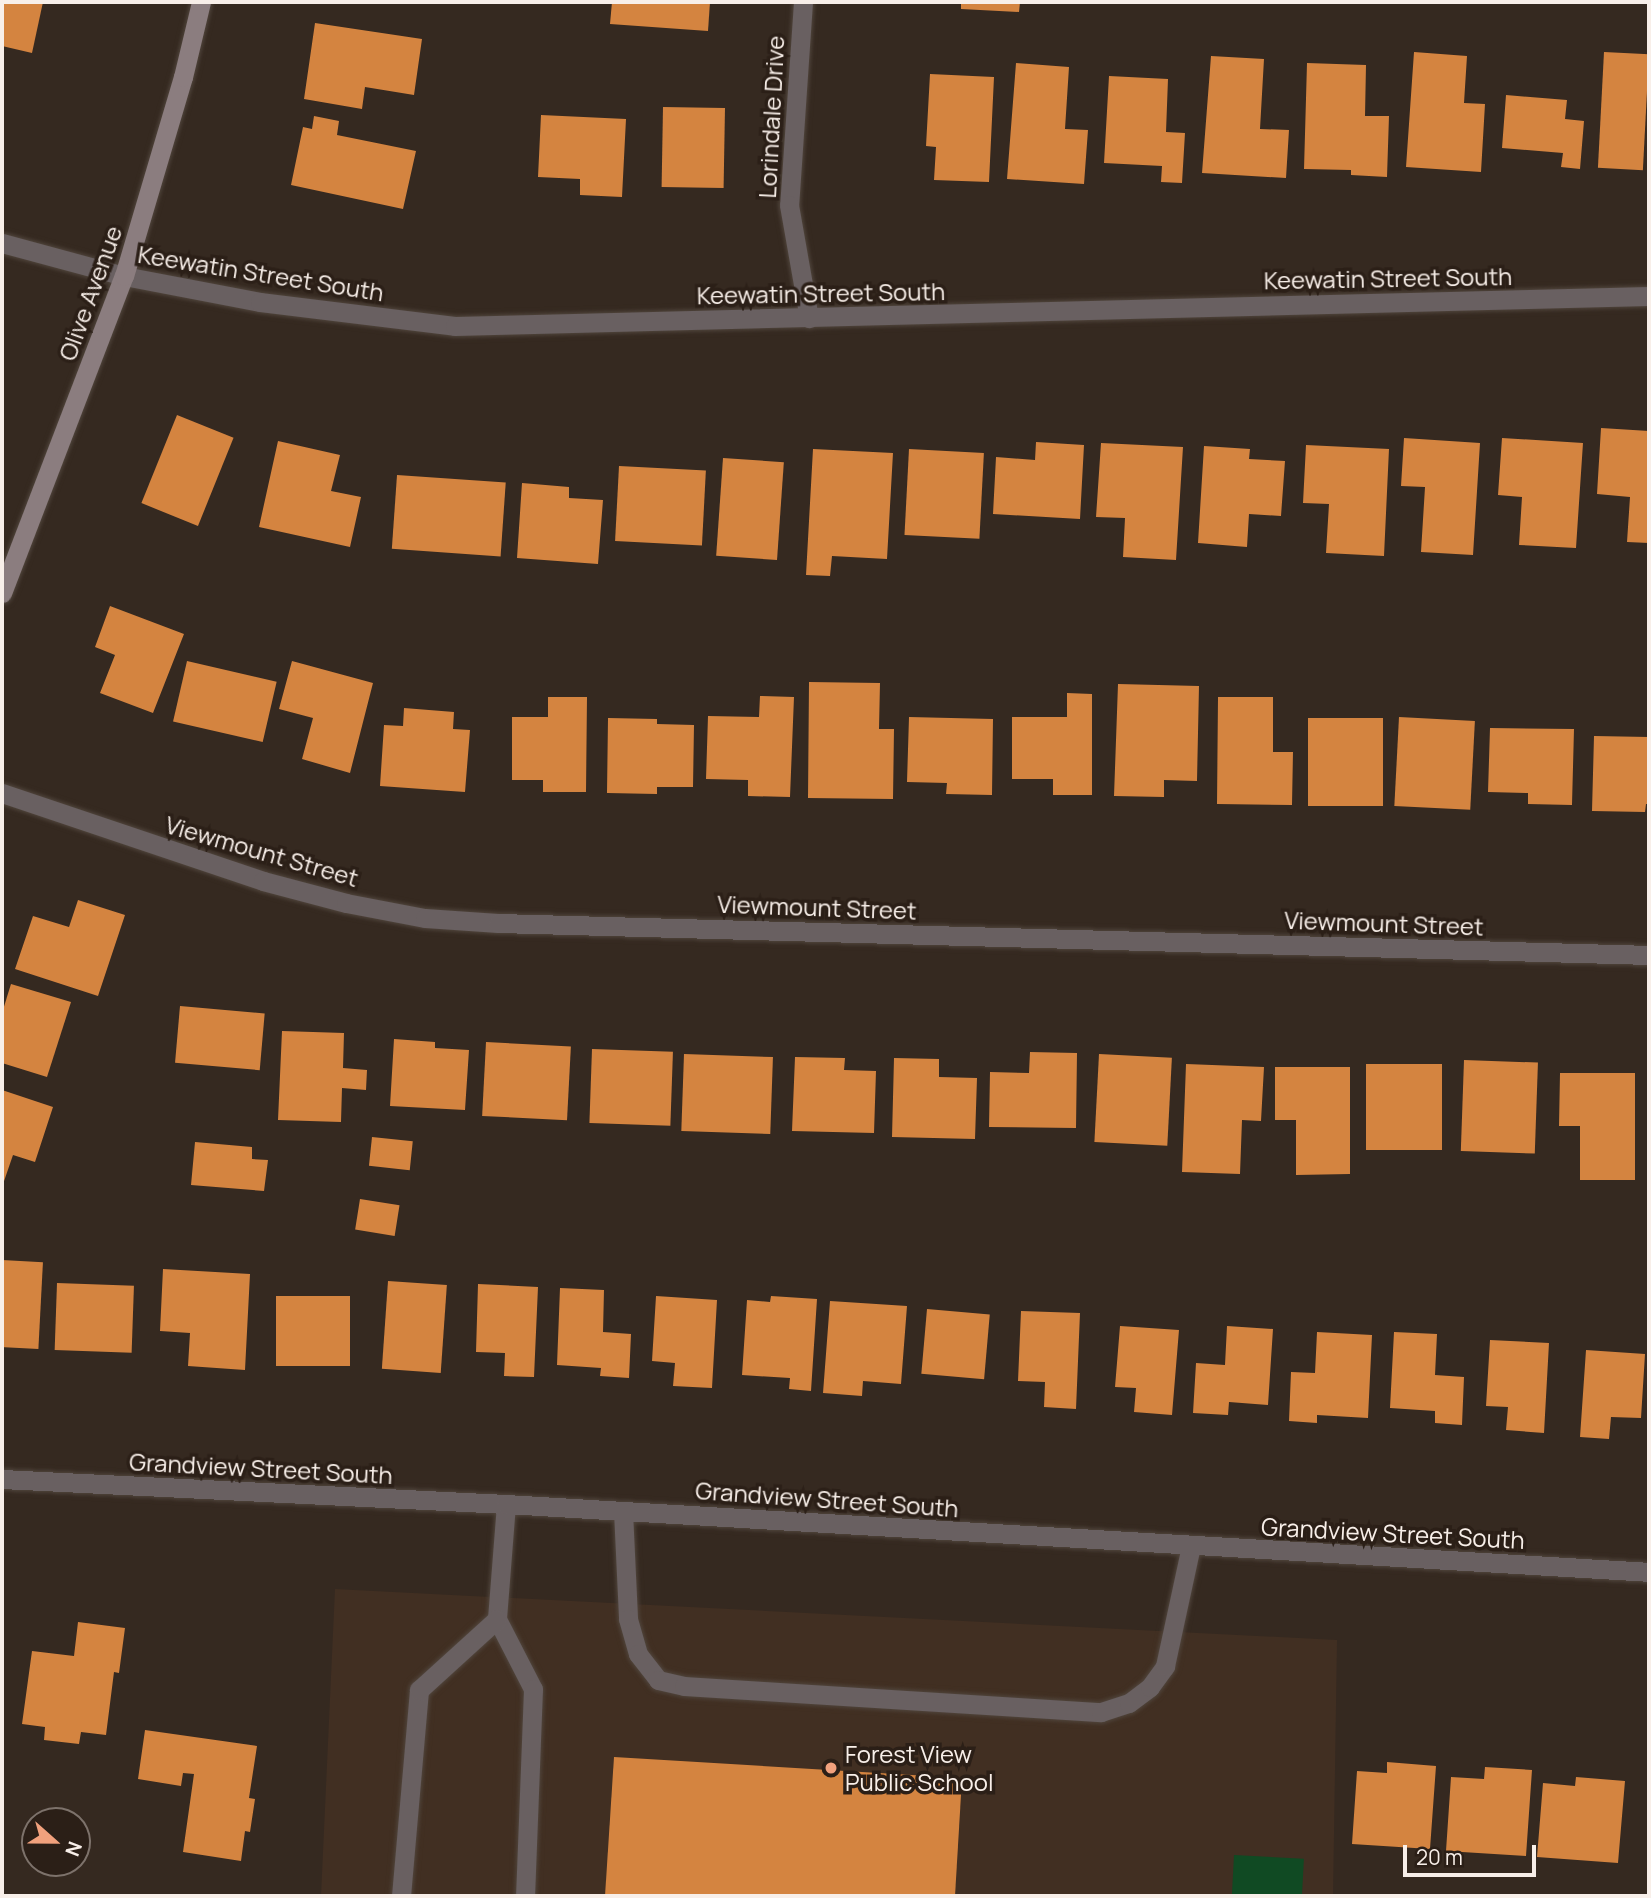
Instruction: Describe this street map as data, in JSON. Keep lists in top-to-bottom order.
{
  "streets": {
    "main road": ["Olive Avenue"],
    "street": [
      "Lorindale Drive",
      "Keewatin Street South",
      "Viewmount Street",
      "Grandview Street South"
    ]
  },
  "crossings": [
    ["Lorindale Drive", "Keewatin Street South"],
    ["Keewatin Street South", "Olive Avenue"]
  ],
  "places": ["Forest View Public School"],
  "scale_bar": "20 m",
  "north": "right"
}
